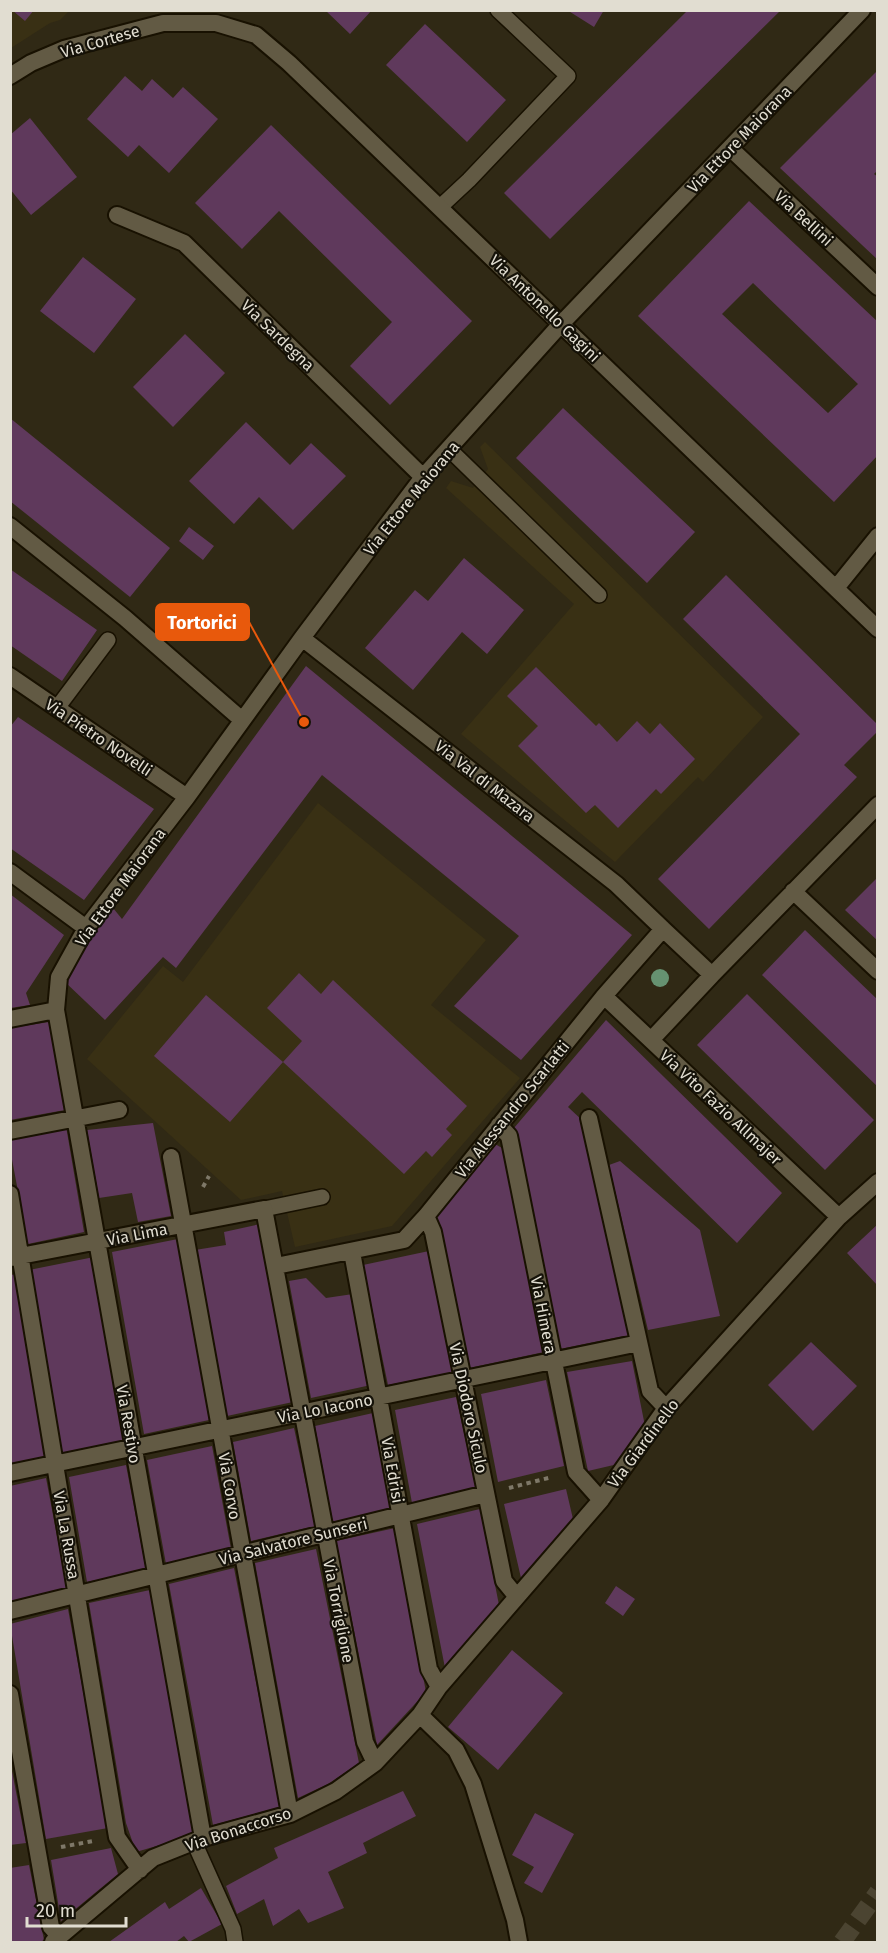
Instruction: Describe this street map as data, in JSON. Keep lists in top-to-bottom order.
{
  "streets": {
    "street": [
      "Via Cortese",
      "Via Ettore Maiorana",
      "Via Bellini",
      "Via Antonello Gagini",
      "Via Sardegna",
      "Via Pietro Novelli",
      "Via Val di Mazara",
      "Via Vito Fazio Allmajer",
      "Via Alessandro Scarlatti",
      "Via Lima",
      "Via Himera",
      "Via Lo Iacono",
      "Via Diodoro Siculo",
      "Via Restivo",
      "Via Giardinello",
      "Via Edrisi",
      "Via Corvo",
      "Via La Russa",
      "Via Salvatore Sunseri",
      "Via Torriglione",
      "Via Bonaccorso"
    ]
  },
  "crossings": [
    ["Via Cortese", "Via Antonello Gagini"],
    ["Via Ettore Maiorana", "Via Bellini"],
    ["Via Ettore Maiorana", "Via Antonello Gagini"],
    ["Via Ettore Maiorana", "Via Sardegna"],
    ["Via Ettore Maiorana", "Via Pietro Novelli"],
    ["Via Ettore Maiorana", "Via Val di Mazara"],
    ["Via Ettore Maiorana", "Via Restivo"],
    ["Via Val di Mazara", "Via Alessandro Scarlatti"],
    ["Via Vito Fazio Allmajer", "Via Alessandro Scarlatti"],
    ["Via Vito Fazio Allmajer", "Via Giardinello"],
    ["Via Alessandro Scarlatti", "Via Himera"],
    ["Via Alessandro Scarlatti", "Via Diodoro Siculo"],
    ["Via Alessandro Scarlatti", "Via Edrisi"],
    ["Via Alessandro Scarlatti", "Via Torriglione"],
    ["Via Lima", "Via Restivo"],
    ["Via Lima", "Via Corvo"],
    ["Via Lima", "Via La Russa"],
    ["Via Lima", "Via Torriglione"],
    ["Via Himera", "Via Lo Iacono"],
    ["Via Lo Iacono", "Via Diodoro Siculo"],
    ["Via Lo Iacono", "Via Restivo"],
    ["Via Lo Iacono", "Via Edrisi"],
    ["Via Lo Iacono", "Via Corvo"],
    ["Via Lo Iacono", "Via La Russa"],
    ["Via Lo Iacono", "Via Torriglione"],
    ["Via Diodoro Siculo", "Via Giardinello"],
    ["Via Diodoro Siculo", "Via Salvatore Sunseri"],
    ["Via Restivo", "Via Salvatore Sunseri"],
    ["Via Restivo", "Via Bonaccorso"],
    ["Via Giardinello", "Via Edrisi"],
    ["Via Giardinello", "Via Bonaccorso"],
    ["Via Edrisi", "Via Salvatore Sunseri"],
    ["Via Corvo", "Via Salvatore Sunseri"],
    ["Via Corvo", "Via Bonaccorso"],
    ["Via La Russa", "Via Salvatore Sunseri"],
    ["Via La Russa", "Via Bonaccorso"],
    ["Via Salvatore Sunseri", "Via Torriglione"],
    ["Via Torriglione", "Via Bonaccorso"]
  ],
  "places": ["Tortorici"],
  "scale_bar": "20 m"
}
